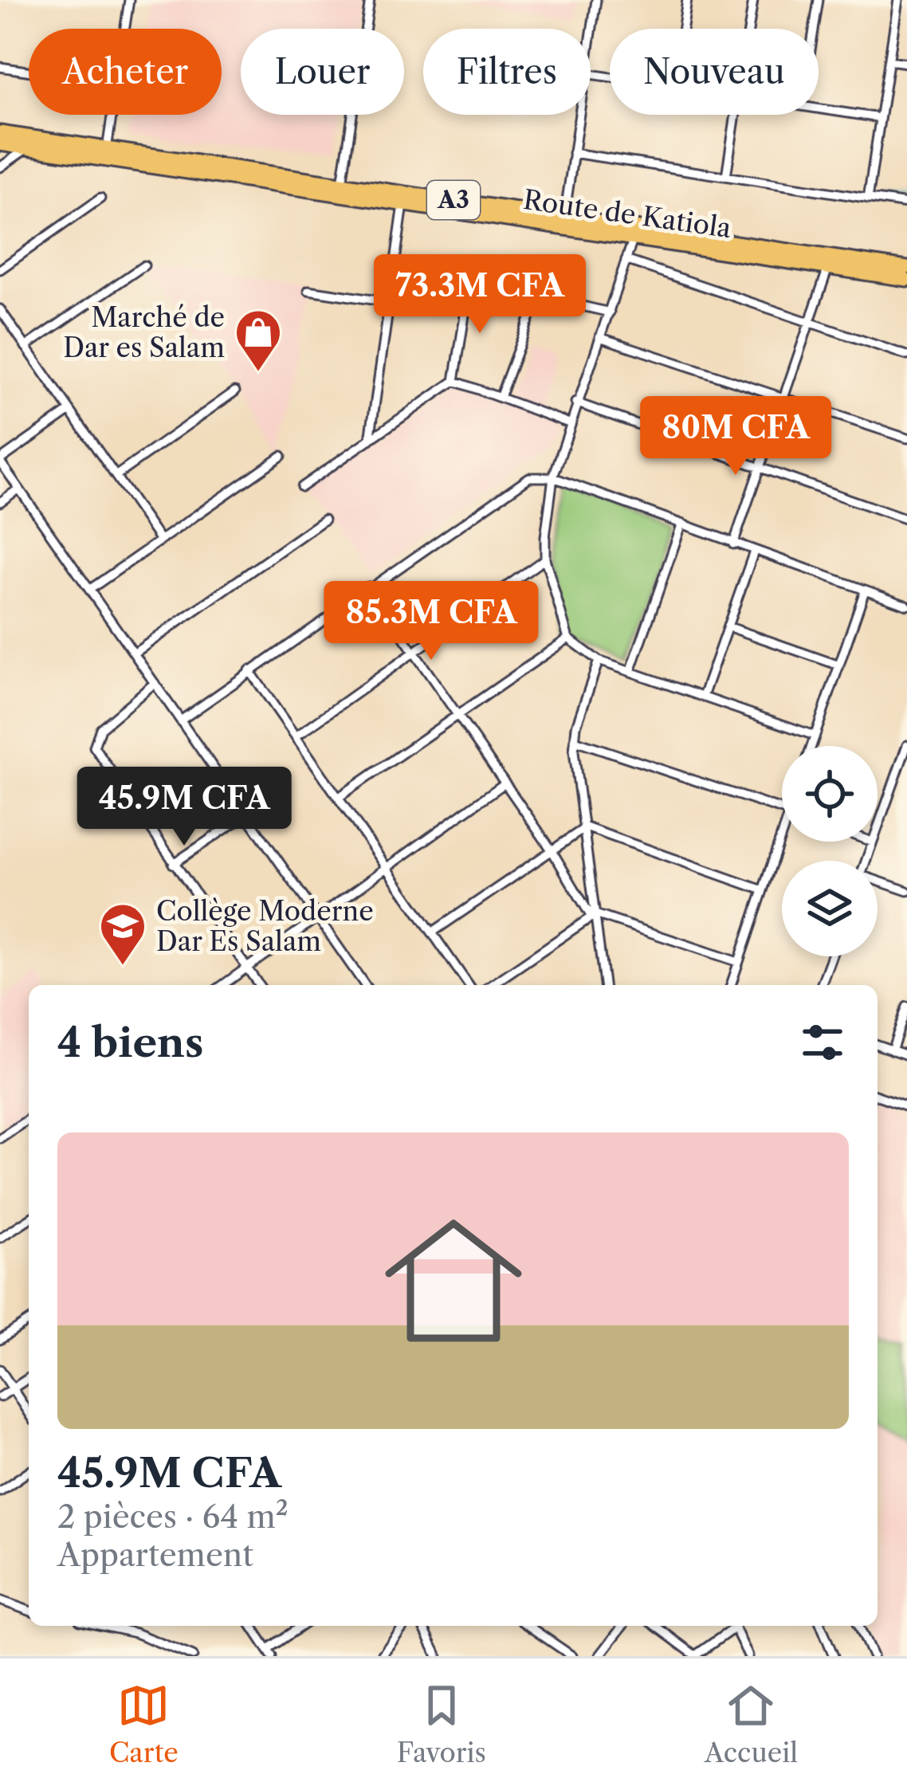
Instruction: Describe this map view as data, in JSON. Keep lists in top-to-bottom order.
{
  "streets": {
    "highway": ["A3", "Route de Katiola"]
  },
  "places": {
    "shop": ["Marché de Dar es Salam"],
    "school or university": ["Collège Moderne Dar Es Salam"]
  },
  "page": {
    "chip": [
      "Acheter",
      "Louer",
      "Filtres",
      "Nouveau"
    ],
    "price": [
      "73.3M CFA",
      "80M CFA",
      "85.3M CFA",
      "45.9M CFA"
    ],
    "heading": "4 biens",
    "list": [
      {
        "name": "45.9M CFA",
        "note": "2 pièces · 64 m² · Appartement"
      }
    ],
    "tabs": ["Carte", "Favoris", "Accueil"]
  }
}
